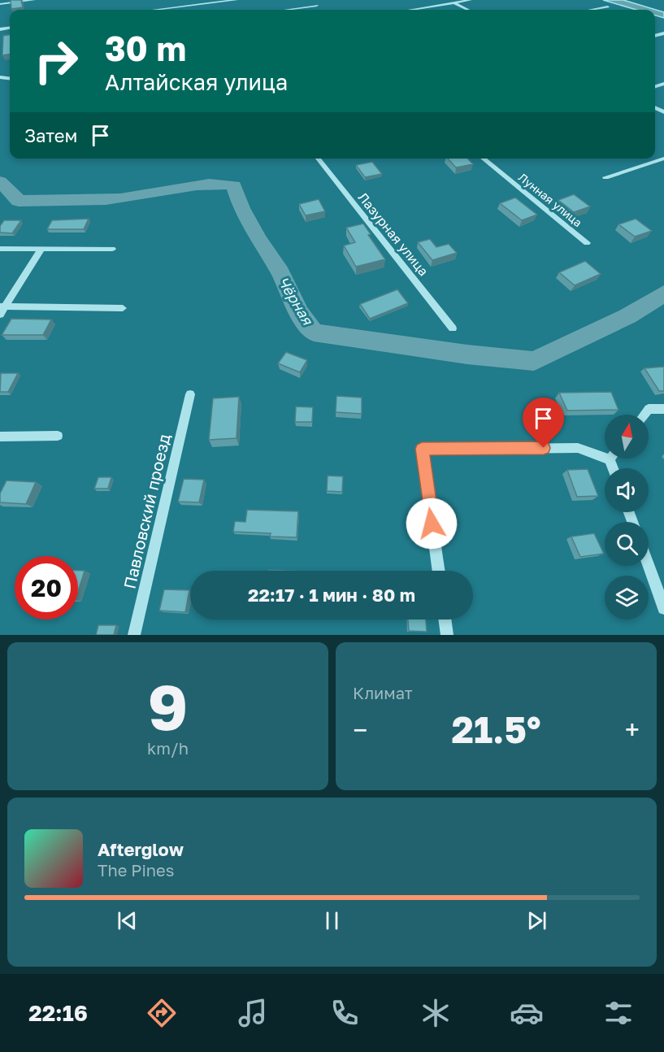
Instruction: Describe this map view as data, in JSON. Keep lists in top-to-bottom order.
{
  "streets": {
    "street": ["Лунная улица", "Лазурная улица", "Павловский проезд"]
  },
  "water": ["Чёрная"],
  "north": "top",
  "page": {
    "turn": ["30 m", "Алтайская улица"],
    "then": "Затем",
    "limit": "20",
    "trip": "22:17 · 1 мин · 80 m",
    "tile": [
      ["9", "km/h"],
      "Климат"
    ],
    "heat": ["−", "21.5°", "+"],
    "song": ["Afterglow", "The Pines"],
    "tabs": "22:16"
  }
}
